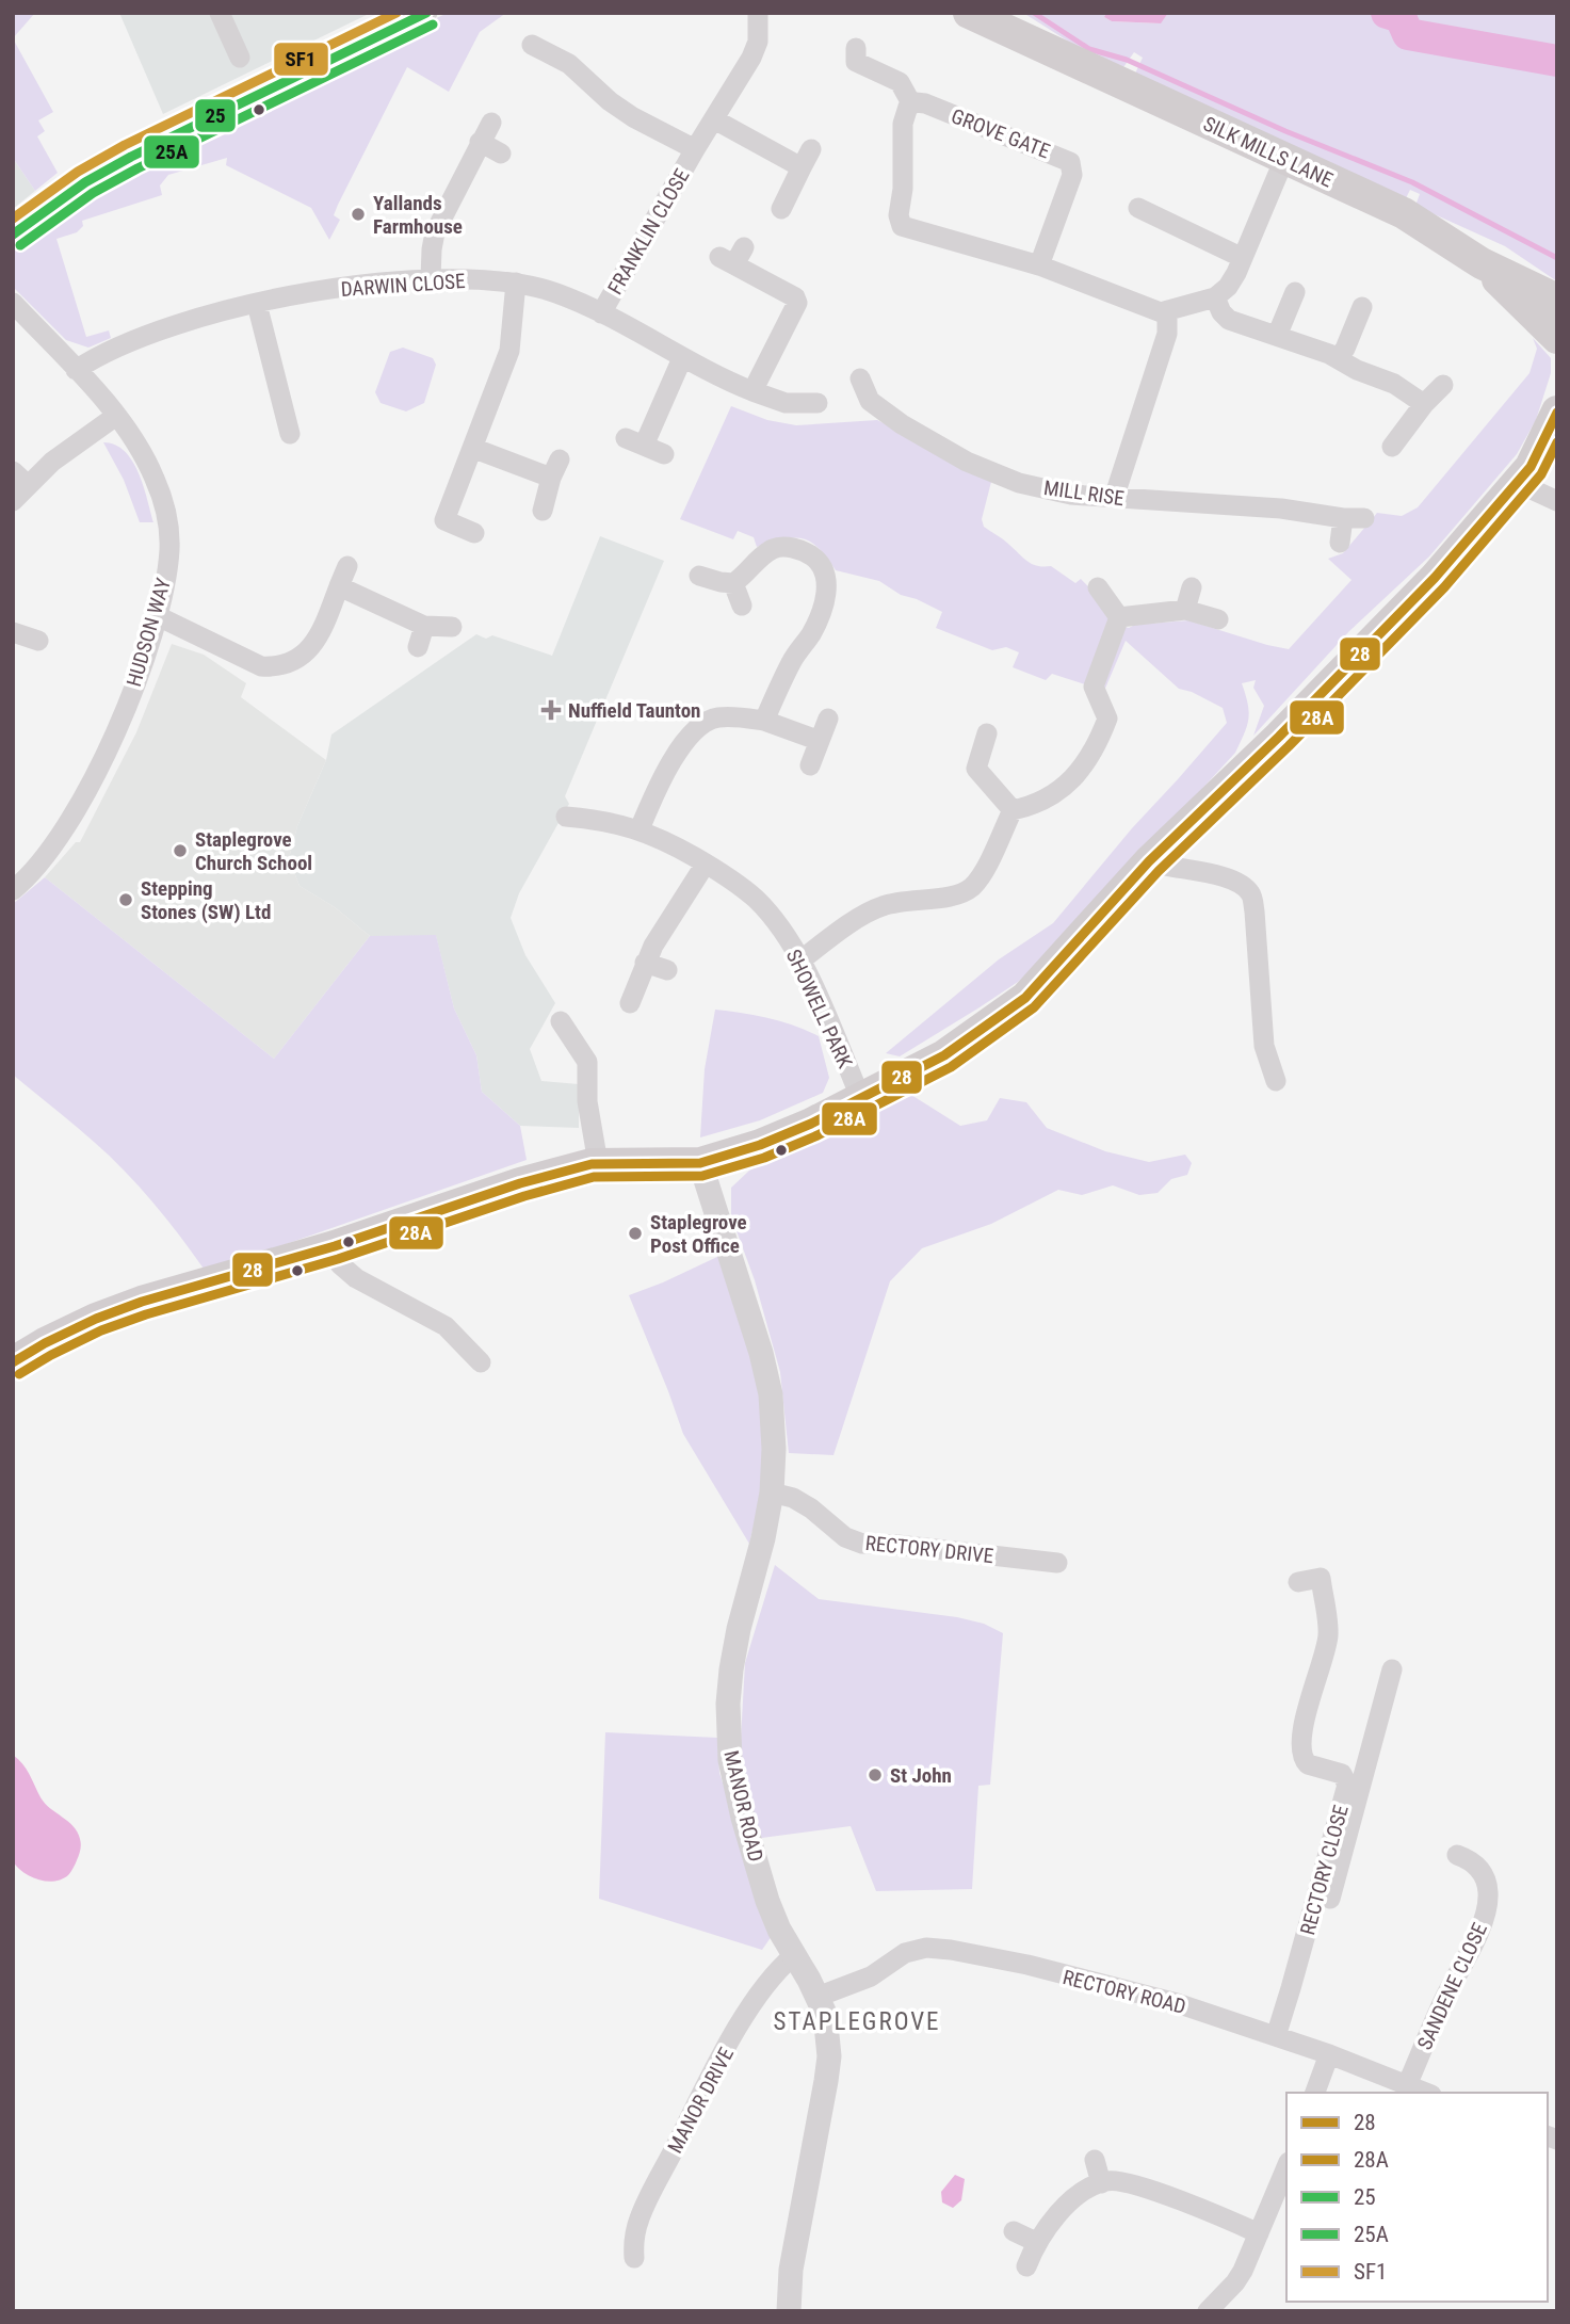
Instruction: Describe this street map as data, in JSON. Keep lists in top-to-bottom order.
{
  "streets": {
    "main road": ["SILK MILLS LANE"],
    "street": [
      "GROVE GATE",
      "FRANKLIN CLOSE",
      "DARWIN CLOSE",
      "MILL RISE",
      "HUDSON WAY",
      "SHOWELL PARK",
      "RECTORY DRIVE",
      "MANOR ROAD",
      "RECTORY CLOSE",
      "SANDENE CLOSE",
      "RECTORY ROAD",
      "MANOR DRIVE"
    ]
  },
  "crossings": [
    ["FRANKLIN CLOSE", "DARWIN CLOSE"],
    ["DARWIN CLOSE", "HUDSON WAY"],
    ["RECTORY DRIVE", "MANOR ROAD"],
    ["MANOR ROAD", "RECTORY ROAD"],
    ["MANOR ROAD", "MANOR DRIVE"],
    ["RECTORY CLOSE", "RECTORY ROAD"],
    ["SANDENE CLOSE", "RECTORY ROAD"]
  ],
  "districts": ["STAPLEGROVE"],
  "places": {
    "other": [
      "Yallands Farmhouse",
      "Staplegrove Church School",
      "Stepping Stones (SW) Ltd",
      "Staplegrove Post Office",
      "St John"
    ],
    "health": ["Nuffield Taunton"]
  },
  "lines": [
    "transit line 25",
    "transit line SF1",
    "transit line 25A",
    "transit line 28",
    "transit line 28A"
  ],
  "legend": [
    "28",
    "28A",
    "25",
    "25A",
    "SF1"
  ]
}
